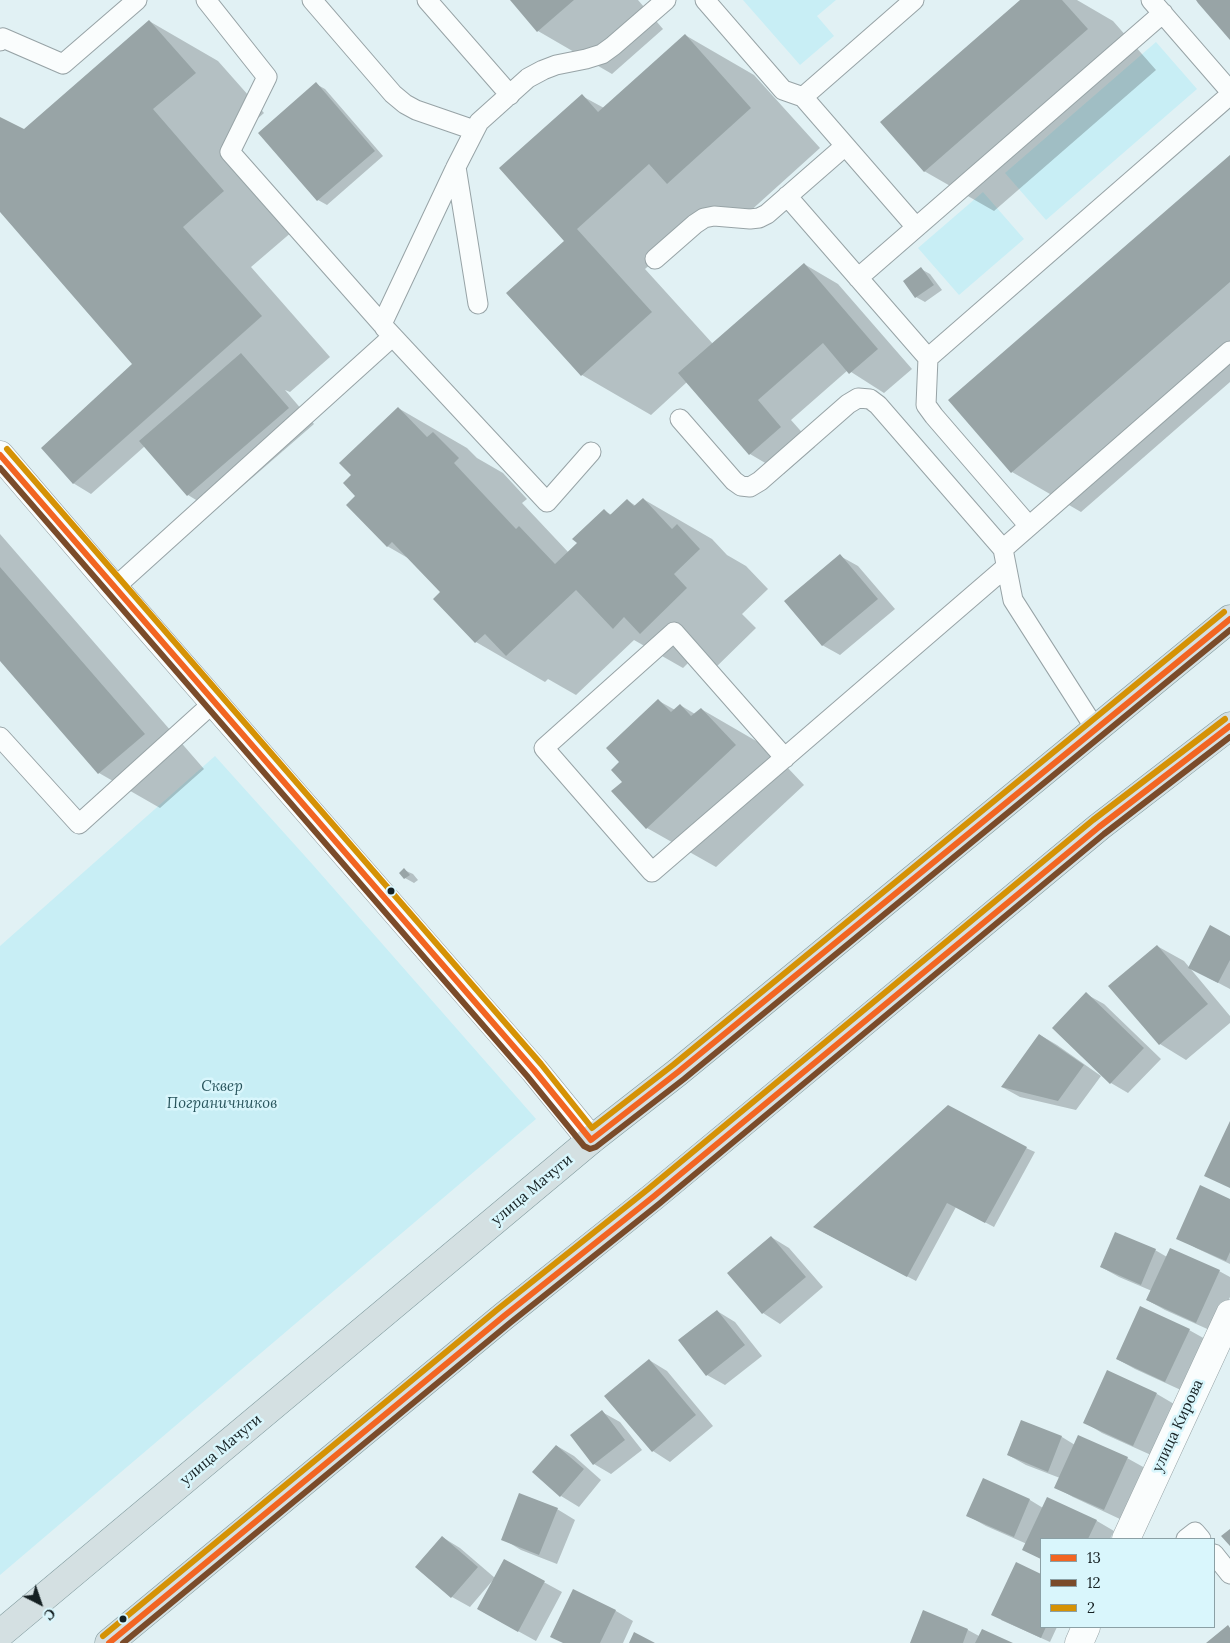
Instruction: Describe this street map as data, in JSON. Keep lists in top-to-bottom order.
{
  "streets": {
    "main road": ["улица Мачуги"],
    "street": ["улица Кирова"]
  },
  "parks": ["Сквер Пограничников"],
  "lines": ["transit line 2", "transit line 13", "transit line 12"],
  "legend": ["13", "12", "2"],
  "north": "bottom right"
}
